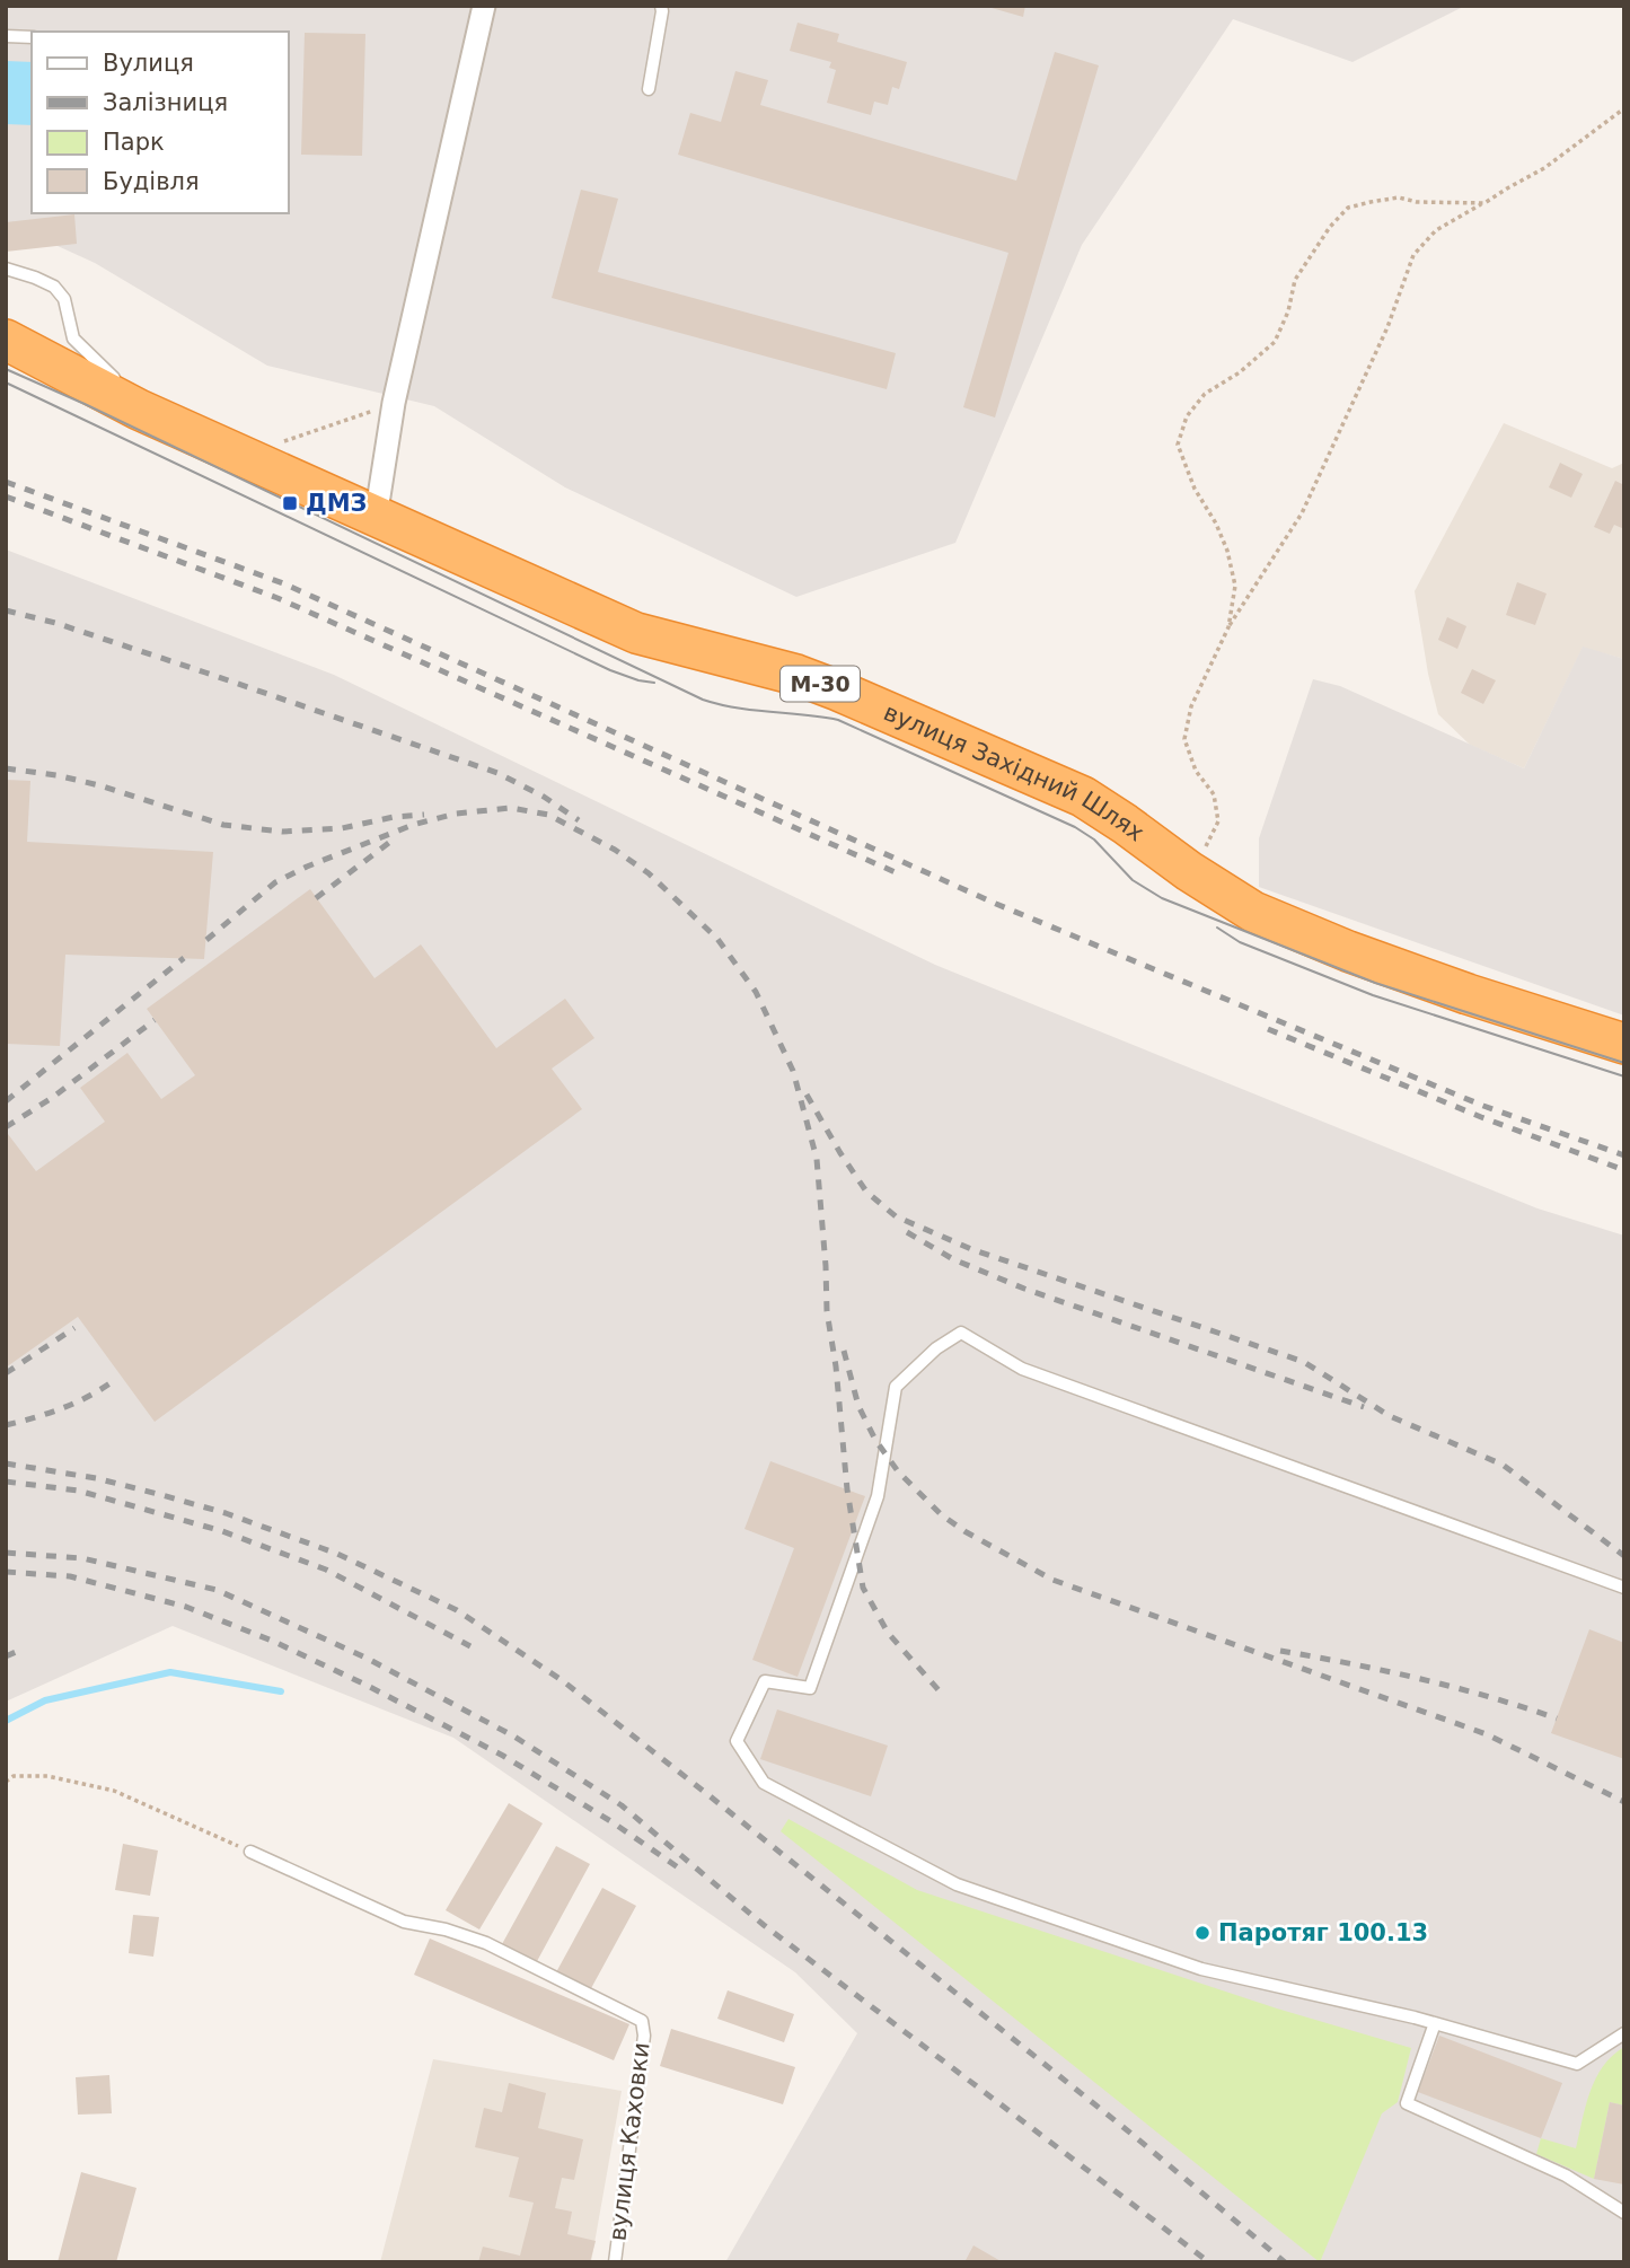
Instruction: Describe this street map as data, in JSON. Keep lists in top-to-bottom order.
{
  "streets": {
    "highway": ["М-30", "вулиця Західний Шлях"],
    "lane": ["вулиця Каховки"]
  },
  "places": {
    "transit": ["ДМЗ"],
    "other": ["Паротяг 100.13"]
  },
  "legend": [
    "Вулиця",
    "Залізниця",
    "Парк",
    "Будівля"
  ]
}
